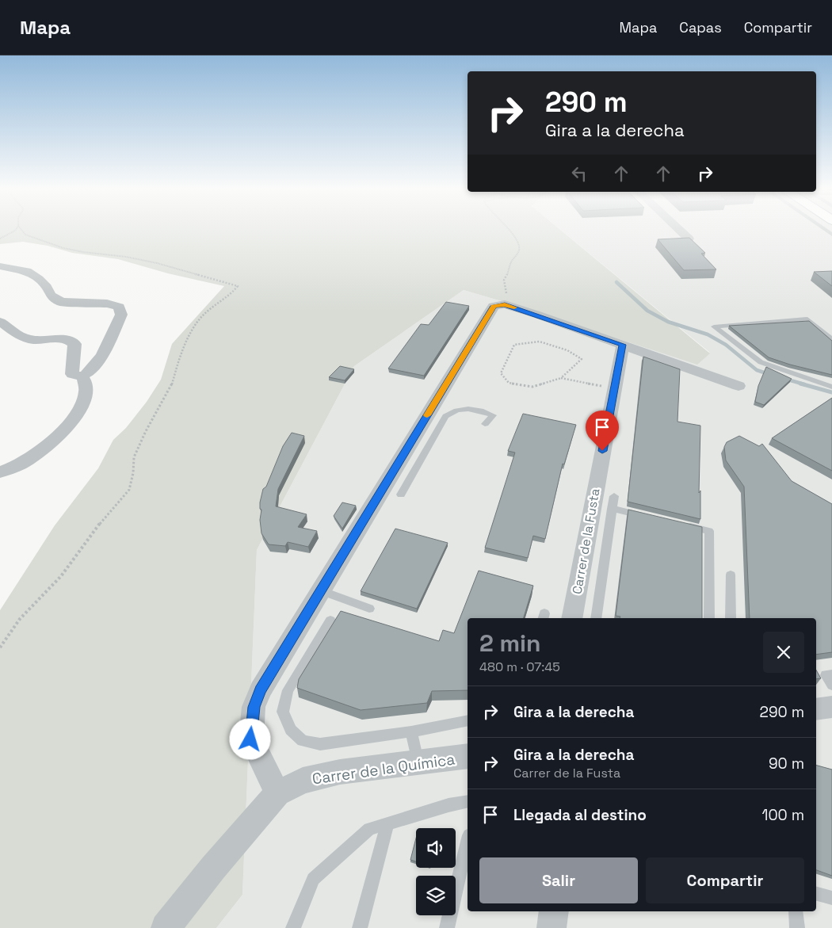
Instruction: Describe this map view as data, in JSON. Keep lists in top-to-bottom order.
{
  "streets": {
    "street": ["Carrer de la Fusta", "Carrer de la Química"]
  },
  "page": {
    "header": "Mapa",
    "nav": ["Mapa", "Capas", "Compartir"],
    "turn": ["290 m", "Gira a la derecha"],
    "heading": ["2 min", "480 m · 07:45"],
    "list": [
      {
        "name": "Gira a la derecha",
        "value": "290 m"
      },
      {
        "name": "Gira a la derecha",
        "note": "Carrer de la Fusta",
        "value": "90 m"
      },
      {
        "name": "Llegada al destino",
        "value": "100 m"
      }
    ],
    "buttons": ["Salir", "Compartir"]
  }
}
